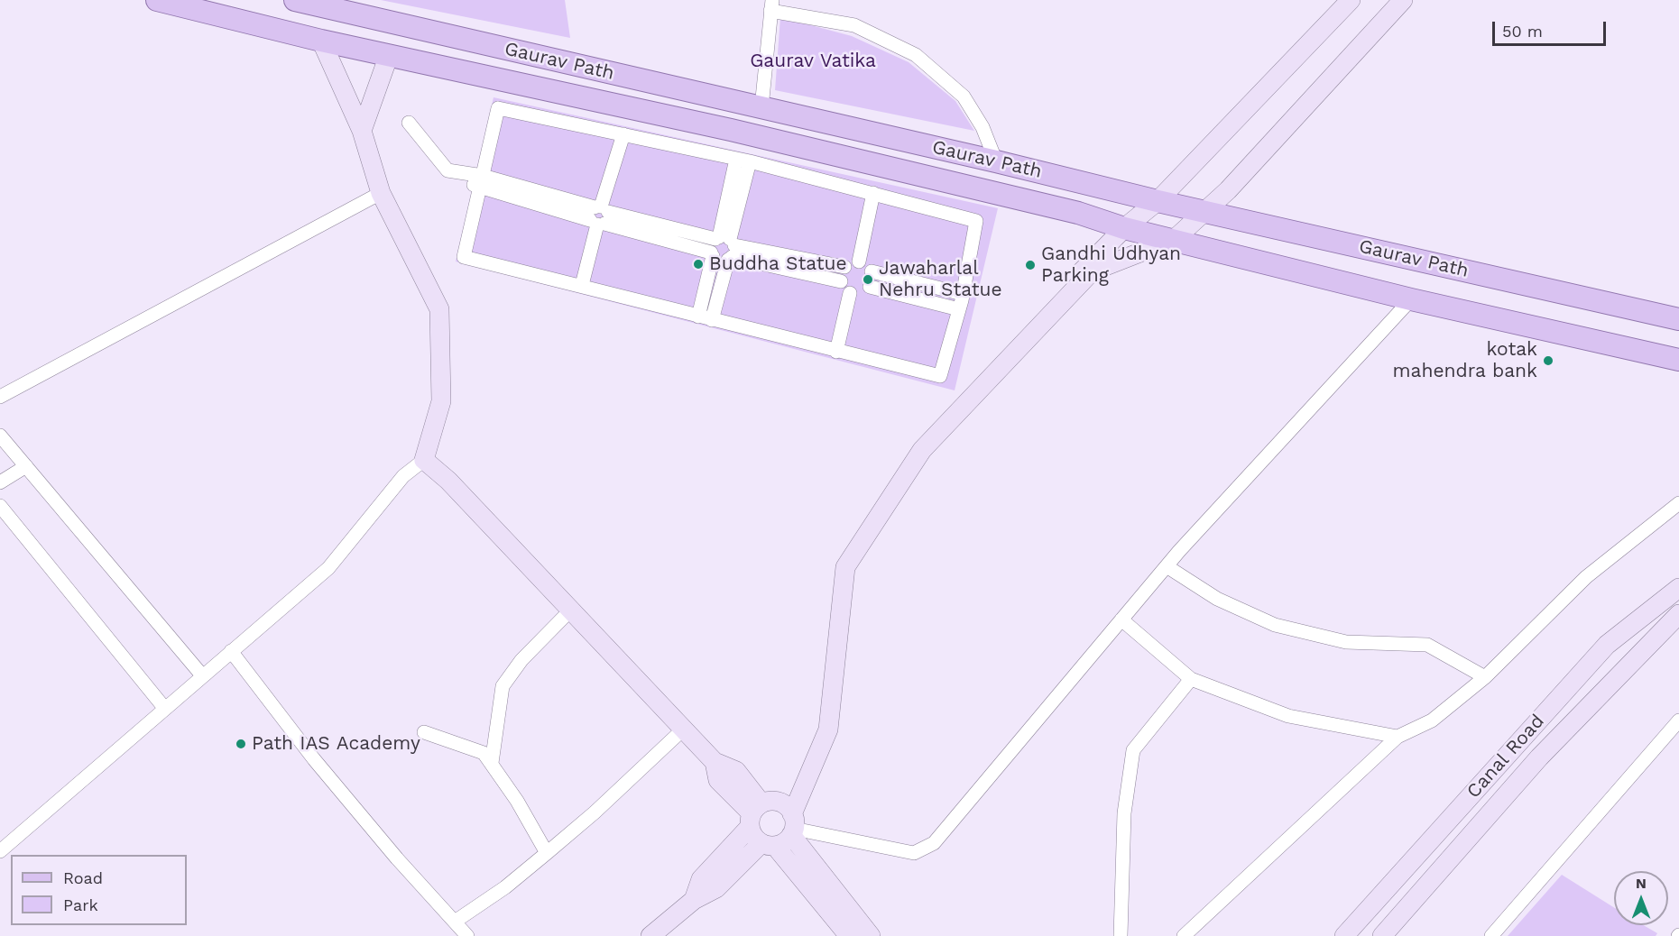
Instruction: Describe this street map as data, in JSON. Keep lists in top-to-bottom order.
{
  "streets": {
    "main road": ["Gaurav Path"],
    "street": ["Canal Road"]
  },
  "parks": ["Gaurav Vatika"],
  "places": [
    "Buddha Statue",
    "Gandhi Udhyan Parking",
    "Jawaharlal Nehru Statue",
    "kotak mahendra bank",
    "Path IAS Academy"
  ],
  "legend": ["Road", "Park"],
  "scale_bar": "50 m",
  "north": "top"
}
